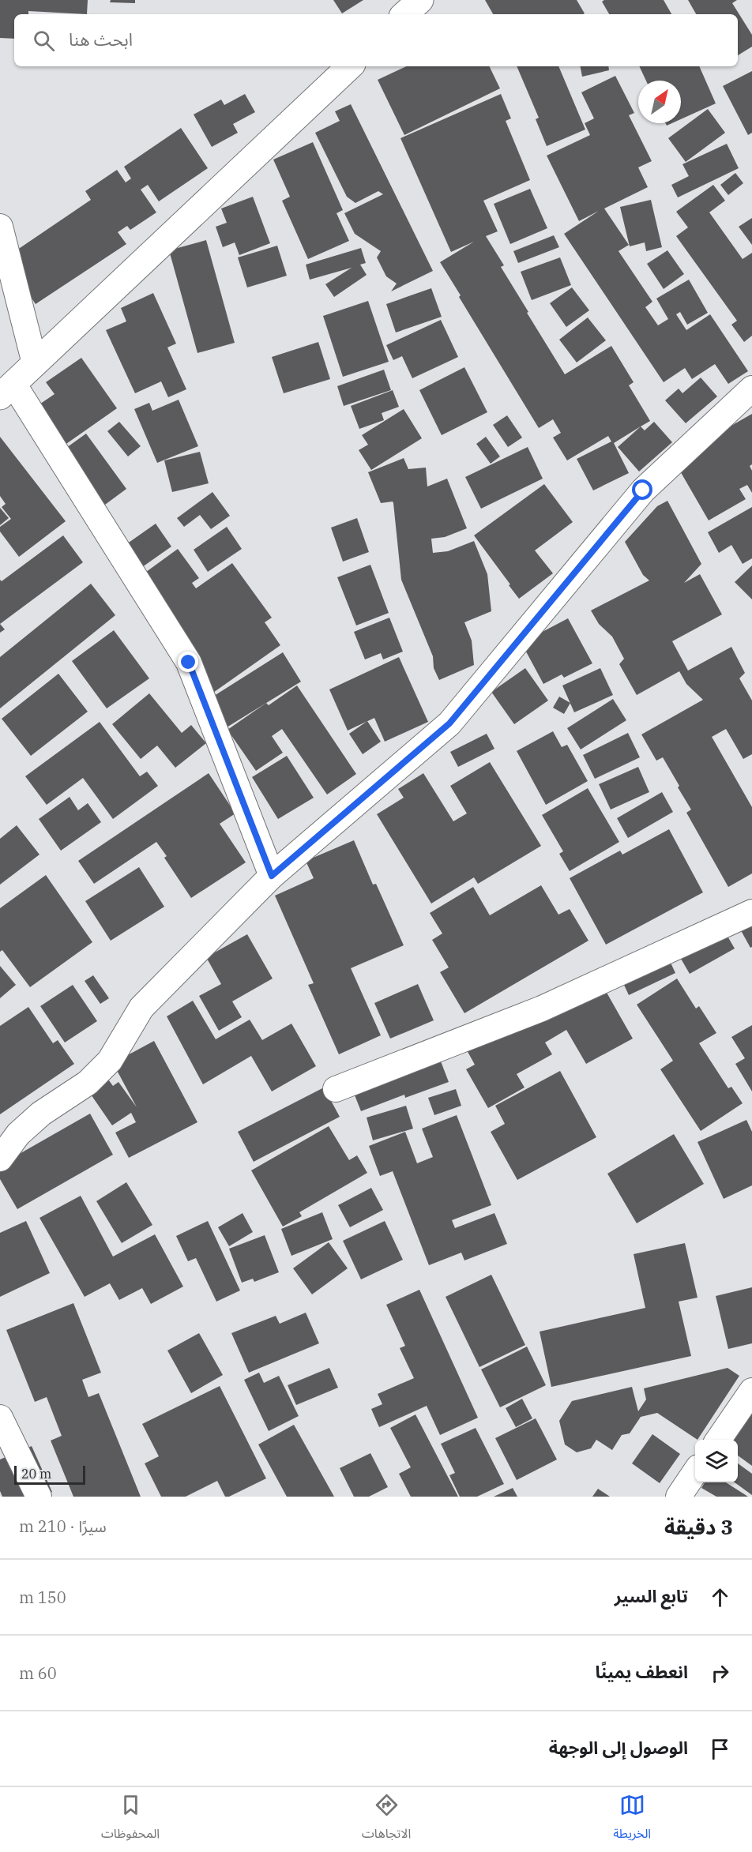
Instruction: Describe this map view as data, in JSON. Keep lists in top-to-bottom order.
{
  "scale_bar": "20 m",
  "north": "top right",
  "page": {
    "search": "ابحث هنا",
    "scale": "20 m",
    "heading": ["3 دقيقة", "سيرًا · 210 m"],
    "list": [
      ["تابع السير", "150 m"],
      ["انعطف يمينًا", "60 m"],
      "الوصول إلى الوجهة"
    ],
    "nav": ["الخريطة", "الاتجاهات", "المحفوظات"]
  }
}
